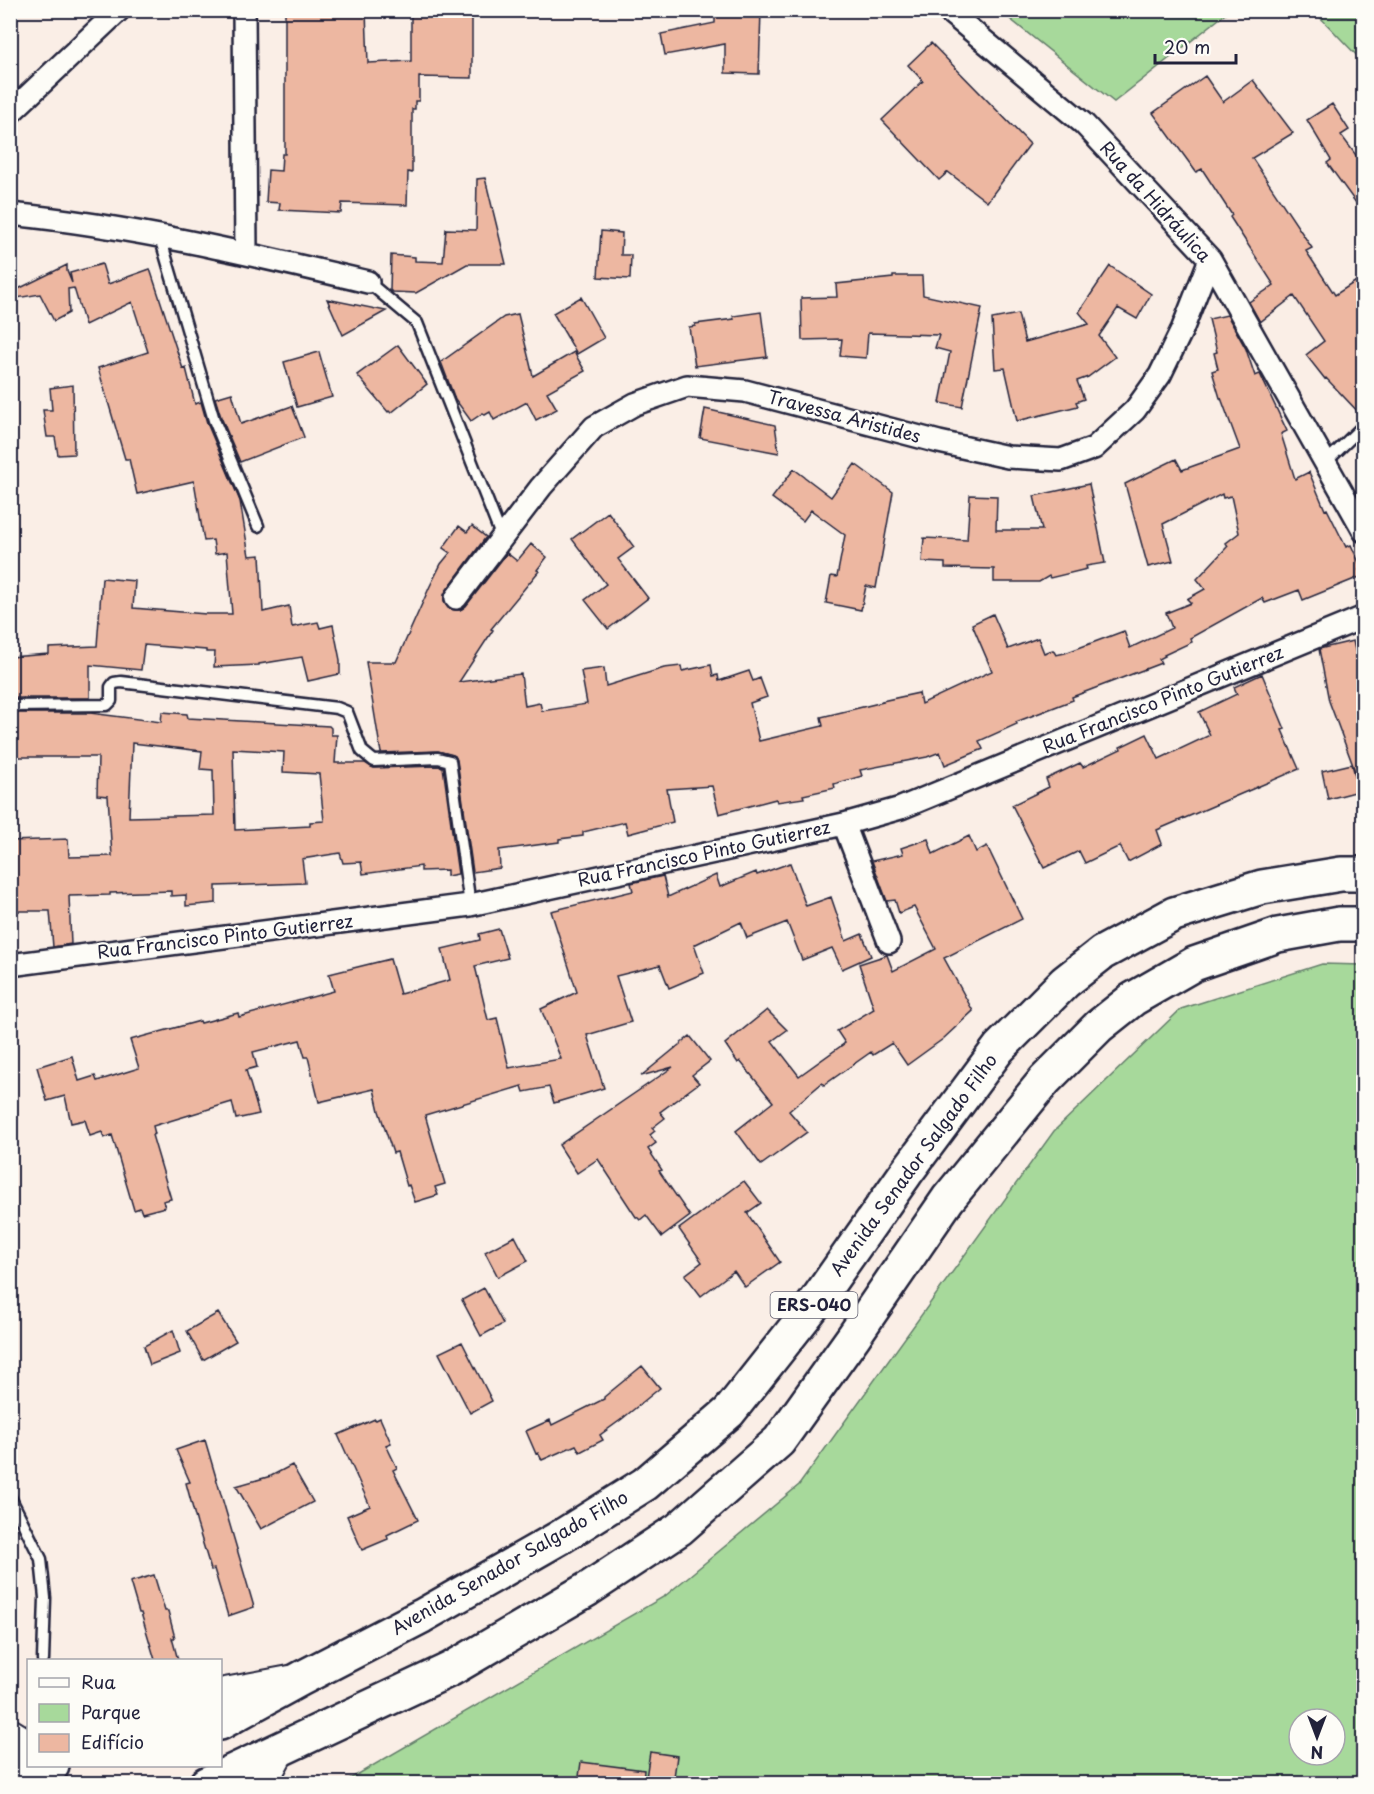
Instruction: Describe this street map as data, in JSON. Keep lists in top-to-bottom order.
{
  "streets": {
    "main road": ["Avenida Senador Salgado Filho", "ERS-040"],
    "street": ["Rua da Hidráulica", "Travessa Aristides", "Rua Francisco Pinto Gutierrez"]
  },
  "crossings": [
    ["Rua da Hidráulica", "Travessa Aristides"]
  ],
  "legend": ["Rua", "Parque", "Edifício"],
  "scale_bar": "20 m",
  "north": "bottom"
}
